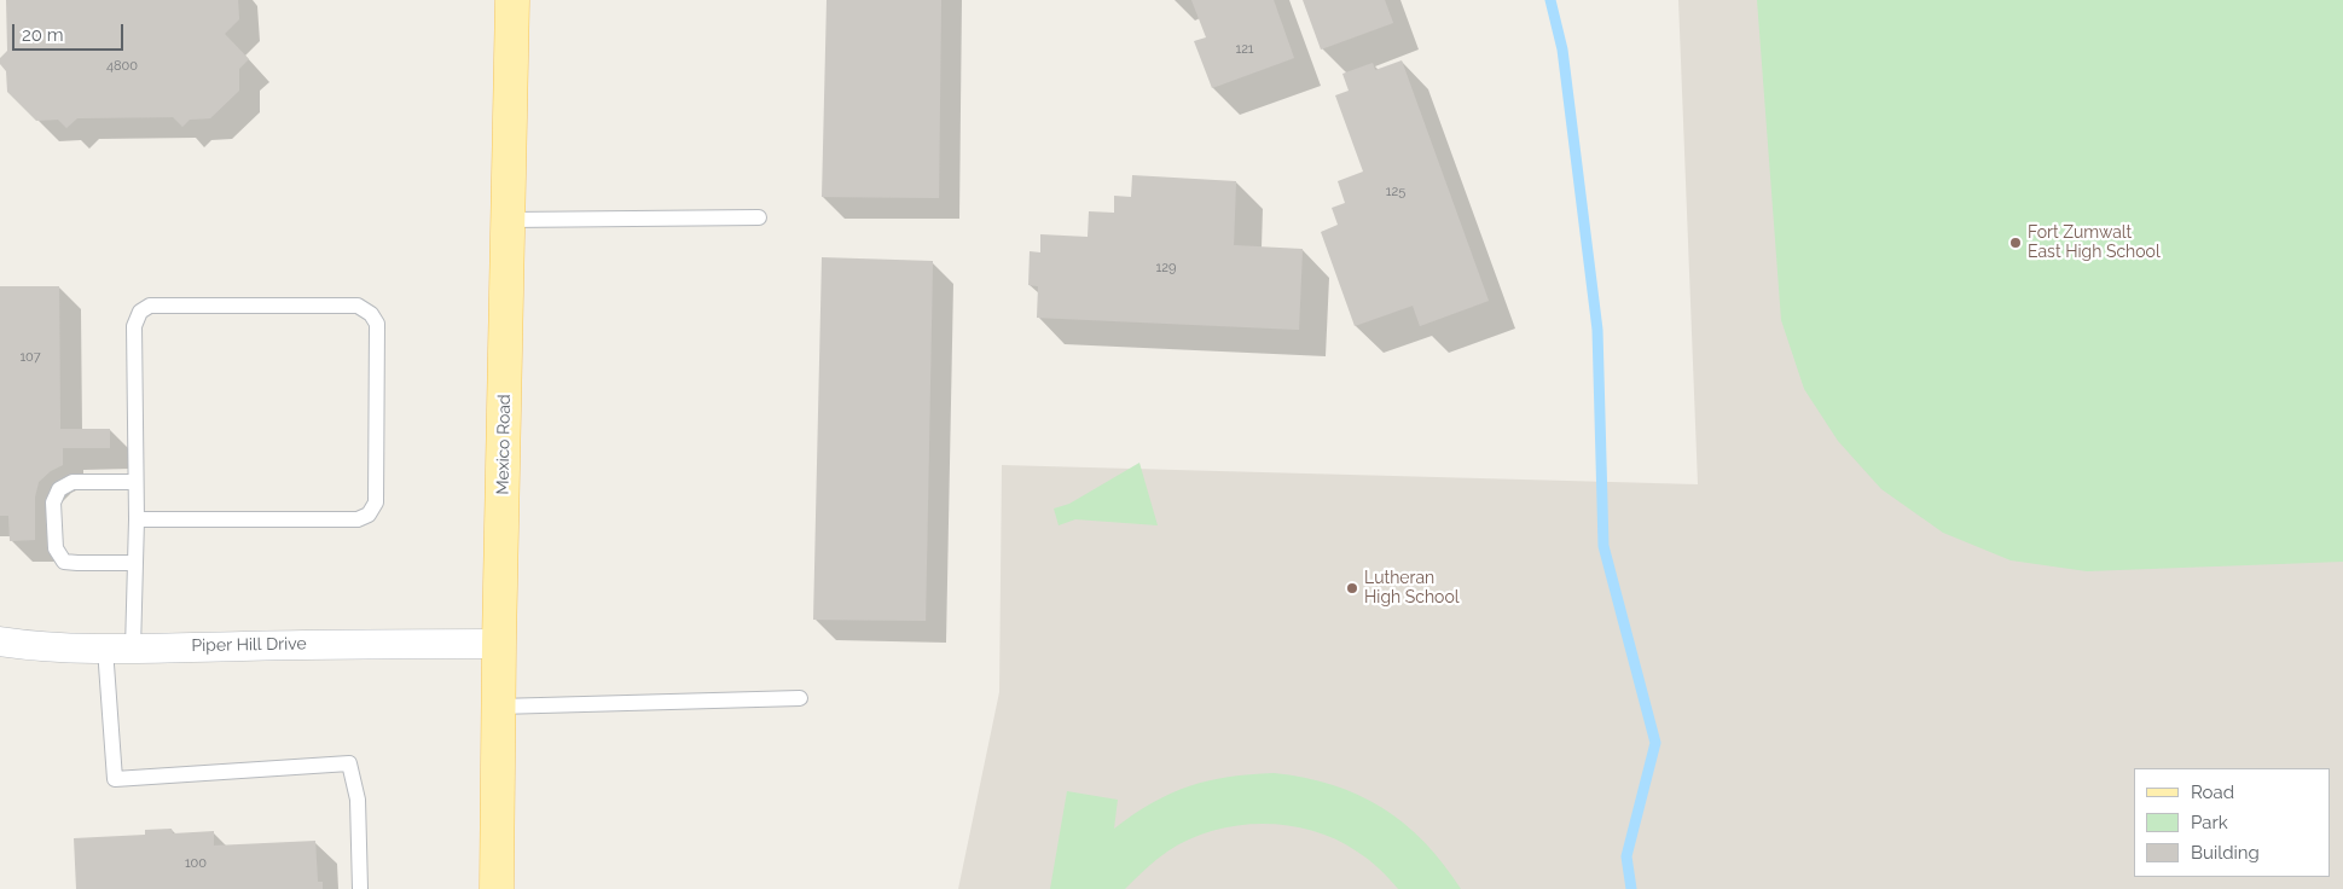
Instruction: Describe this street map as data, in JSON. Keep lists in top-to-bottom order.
{
  "streets": {
    "main road": ["Mexico Road"],
    "street": ["Piper Hill Drive"]
  },
  "crossings": [
    ["Mexico Road", "Piper Hill Drive"]
  ],
  "places": ["Fort Zumwalt East High School", "Lutheran High School"],
  "house_numbers": [
    "121",
    "4800",
    "125",
    "129",
    "107",
    "100"
  ],
  "legend": ["Road", "Park", "Building"],
  "scale_bar": "20 m"
}
